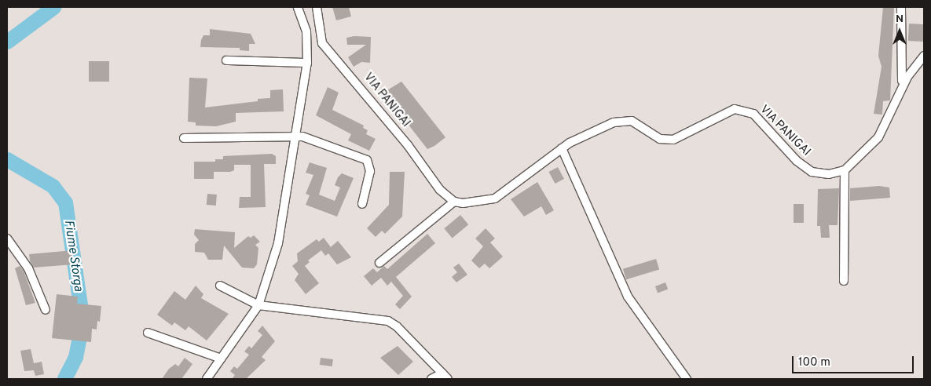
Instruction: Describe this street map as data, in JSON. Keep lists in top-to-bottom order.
{
  "streets": {
    "street": ["VIA PANIGAI"]
  },
  "water": ["Fiume Storga"],
  "scale_bar": "100 m",
  "north": "top"
}
